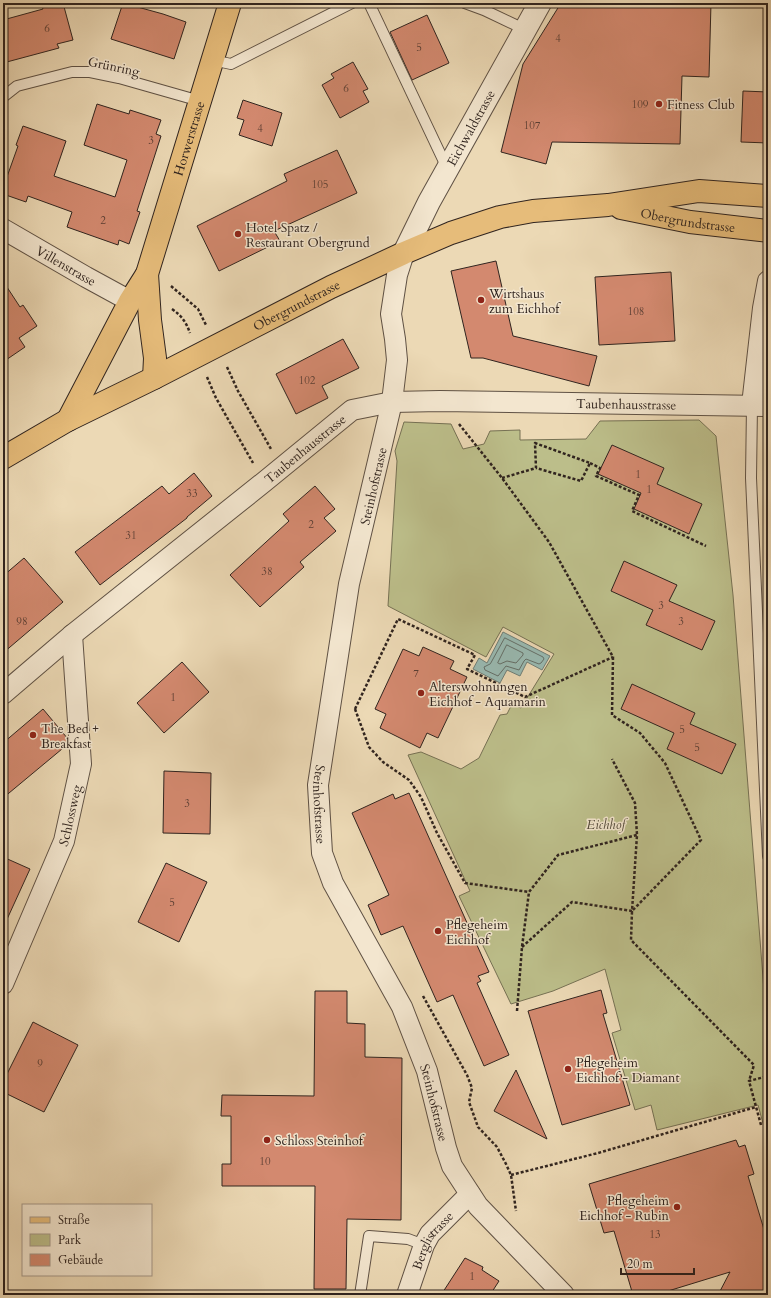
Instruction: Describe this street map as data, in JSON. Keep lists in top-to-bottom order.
{
  "streets": {
    "main road": ["Horwerstrasse", "Obergrundstrasse"],
    "street": [
      "Eichwaldstrasse",
      "Villenstrasse",
      "Taubenhausstrasse",
      "Steinhofstrasse",
      "Schlossweg",
      "Berglistrasse"
    ],
    "lane": ["Grünring"]
  },
  "crossings": [
    ["Grünring", "Horwerstrasse"],
    ["Eichwaldstrasse", "Obergrundstrasse"],
    ["Eichwaldstrasse", "Steinhofstrasse"],
    ["Horwerstrasse", "Obergrundstrasse"],
    ["Horwerstrasse", "Villenstrasse"],
    ["Obergrundstrasse", "Steinhofstrasse"],
    ["Taubenhausstrasse", "Steinhofstrasse"],
    ["Taubenhausstrasse", "Schlossweg"],
    ["Steinhofstrasse", "Berglistrasse"]
  ],
  "parks": ["Eichhof"],
  "places": [
    "Fitness Club",
    "Hotel Spatz / Restaurant Obergrund",
    "Wirtshaus zum Eichhof",
    "Alterswohnungen Eichhof - Aquamarin",
    "The Bed + Breakfast",
    "Pflegeheim Eichhof",
    "Pflegeheim Eichhof - Diamant",
    "Schloss Steinhof",
    "Pflegeheim Eichhof - Rubin"
  ],
  "house_numbers": [
    "6",
    "4",
    "5",
    "6",
    "109",
    "107",
    "4",
    "3",
    "105",
    "2",
    "108",
    "102",
    "1",
    "1",
    "33",
    "2",
    "31",
    "38",
    "3",
    "98",
    "3",
    "7",
    "1",
    "5",
    "5",
    "3",
    "5",
    "9",
    "10",
    "13",
    "1"
  ],
  "legend": ["Straße", "Park", "Gebäude"],
  "scale_bar": "20 m"
}
